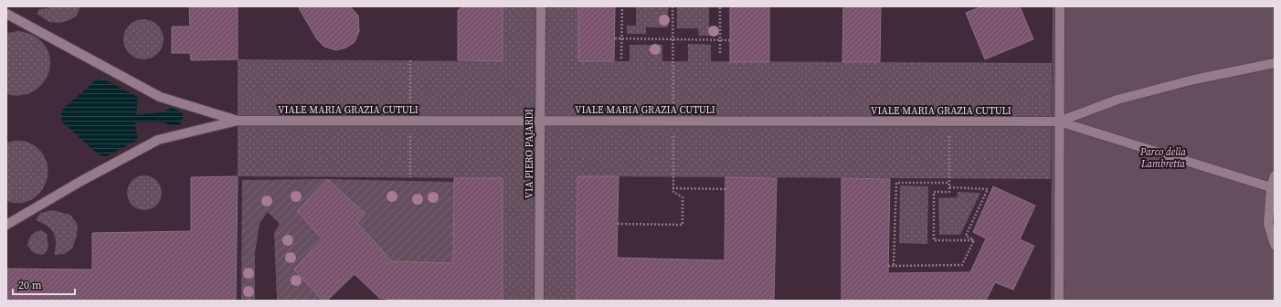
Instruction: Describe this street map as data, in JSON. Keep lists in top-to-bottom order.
{
  "streets": {
    "street": ["VIALE MARIA GRAZIA CUTULI", "VIA PIERO PAJARDI"]
  },
  "crossings": [
    ["VIALE MARIA GRAZIA CUTULI", "VIA PIERO PAJARDI"]
  ],
  "parks": ["Parco della Lambretta"],
  "scale_bar": "20 m"
}
